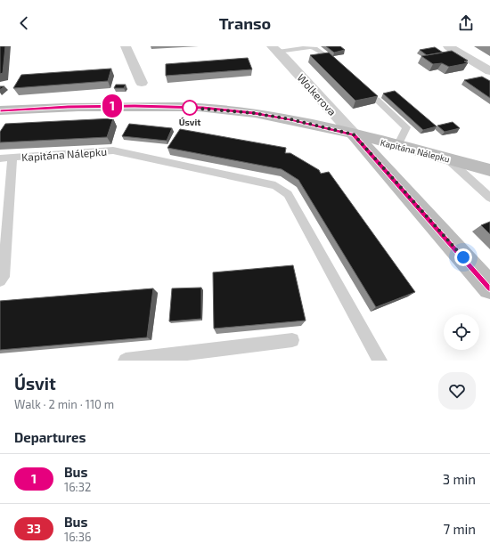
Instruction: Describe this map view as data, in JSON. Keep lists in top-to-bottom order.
{
  "streets": {
    "street": ["Wolkerova", "Kapitána Nálepku"]
  },
  "crossings": [
    ["Wolkerova", "Kapitána Nálepku"]
  ],
  "places": ["Úsvit"],
  "lines": ["bus line 1"],
  "page": {
    "header": "Transo",
    "on_map": "1",
    "heading": [
      ["Úsvit", "Walk · 2 min · 110 m"],
      "Departures"
    ],
    "list": [
      {
        "mark": "1",
        "name": "Bus",
        "note": "16:32",
        "value": "3 min"
      },
      {
        "mark": "33",
        "name": "Bus",
        "note": "16:36",
        "value": "7 min"
      }
    ]
  }
}
